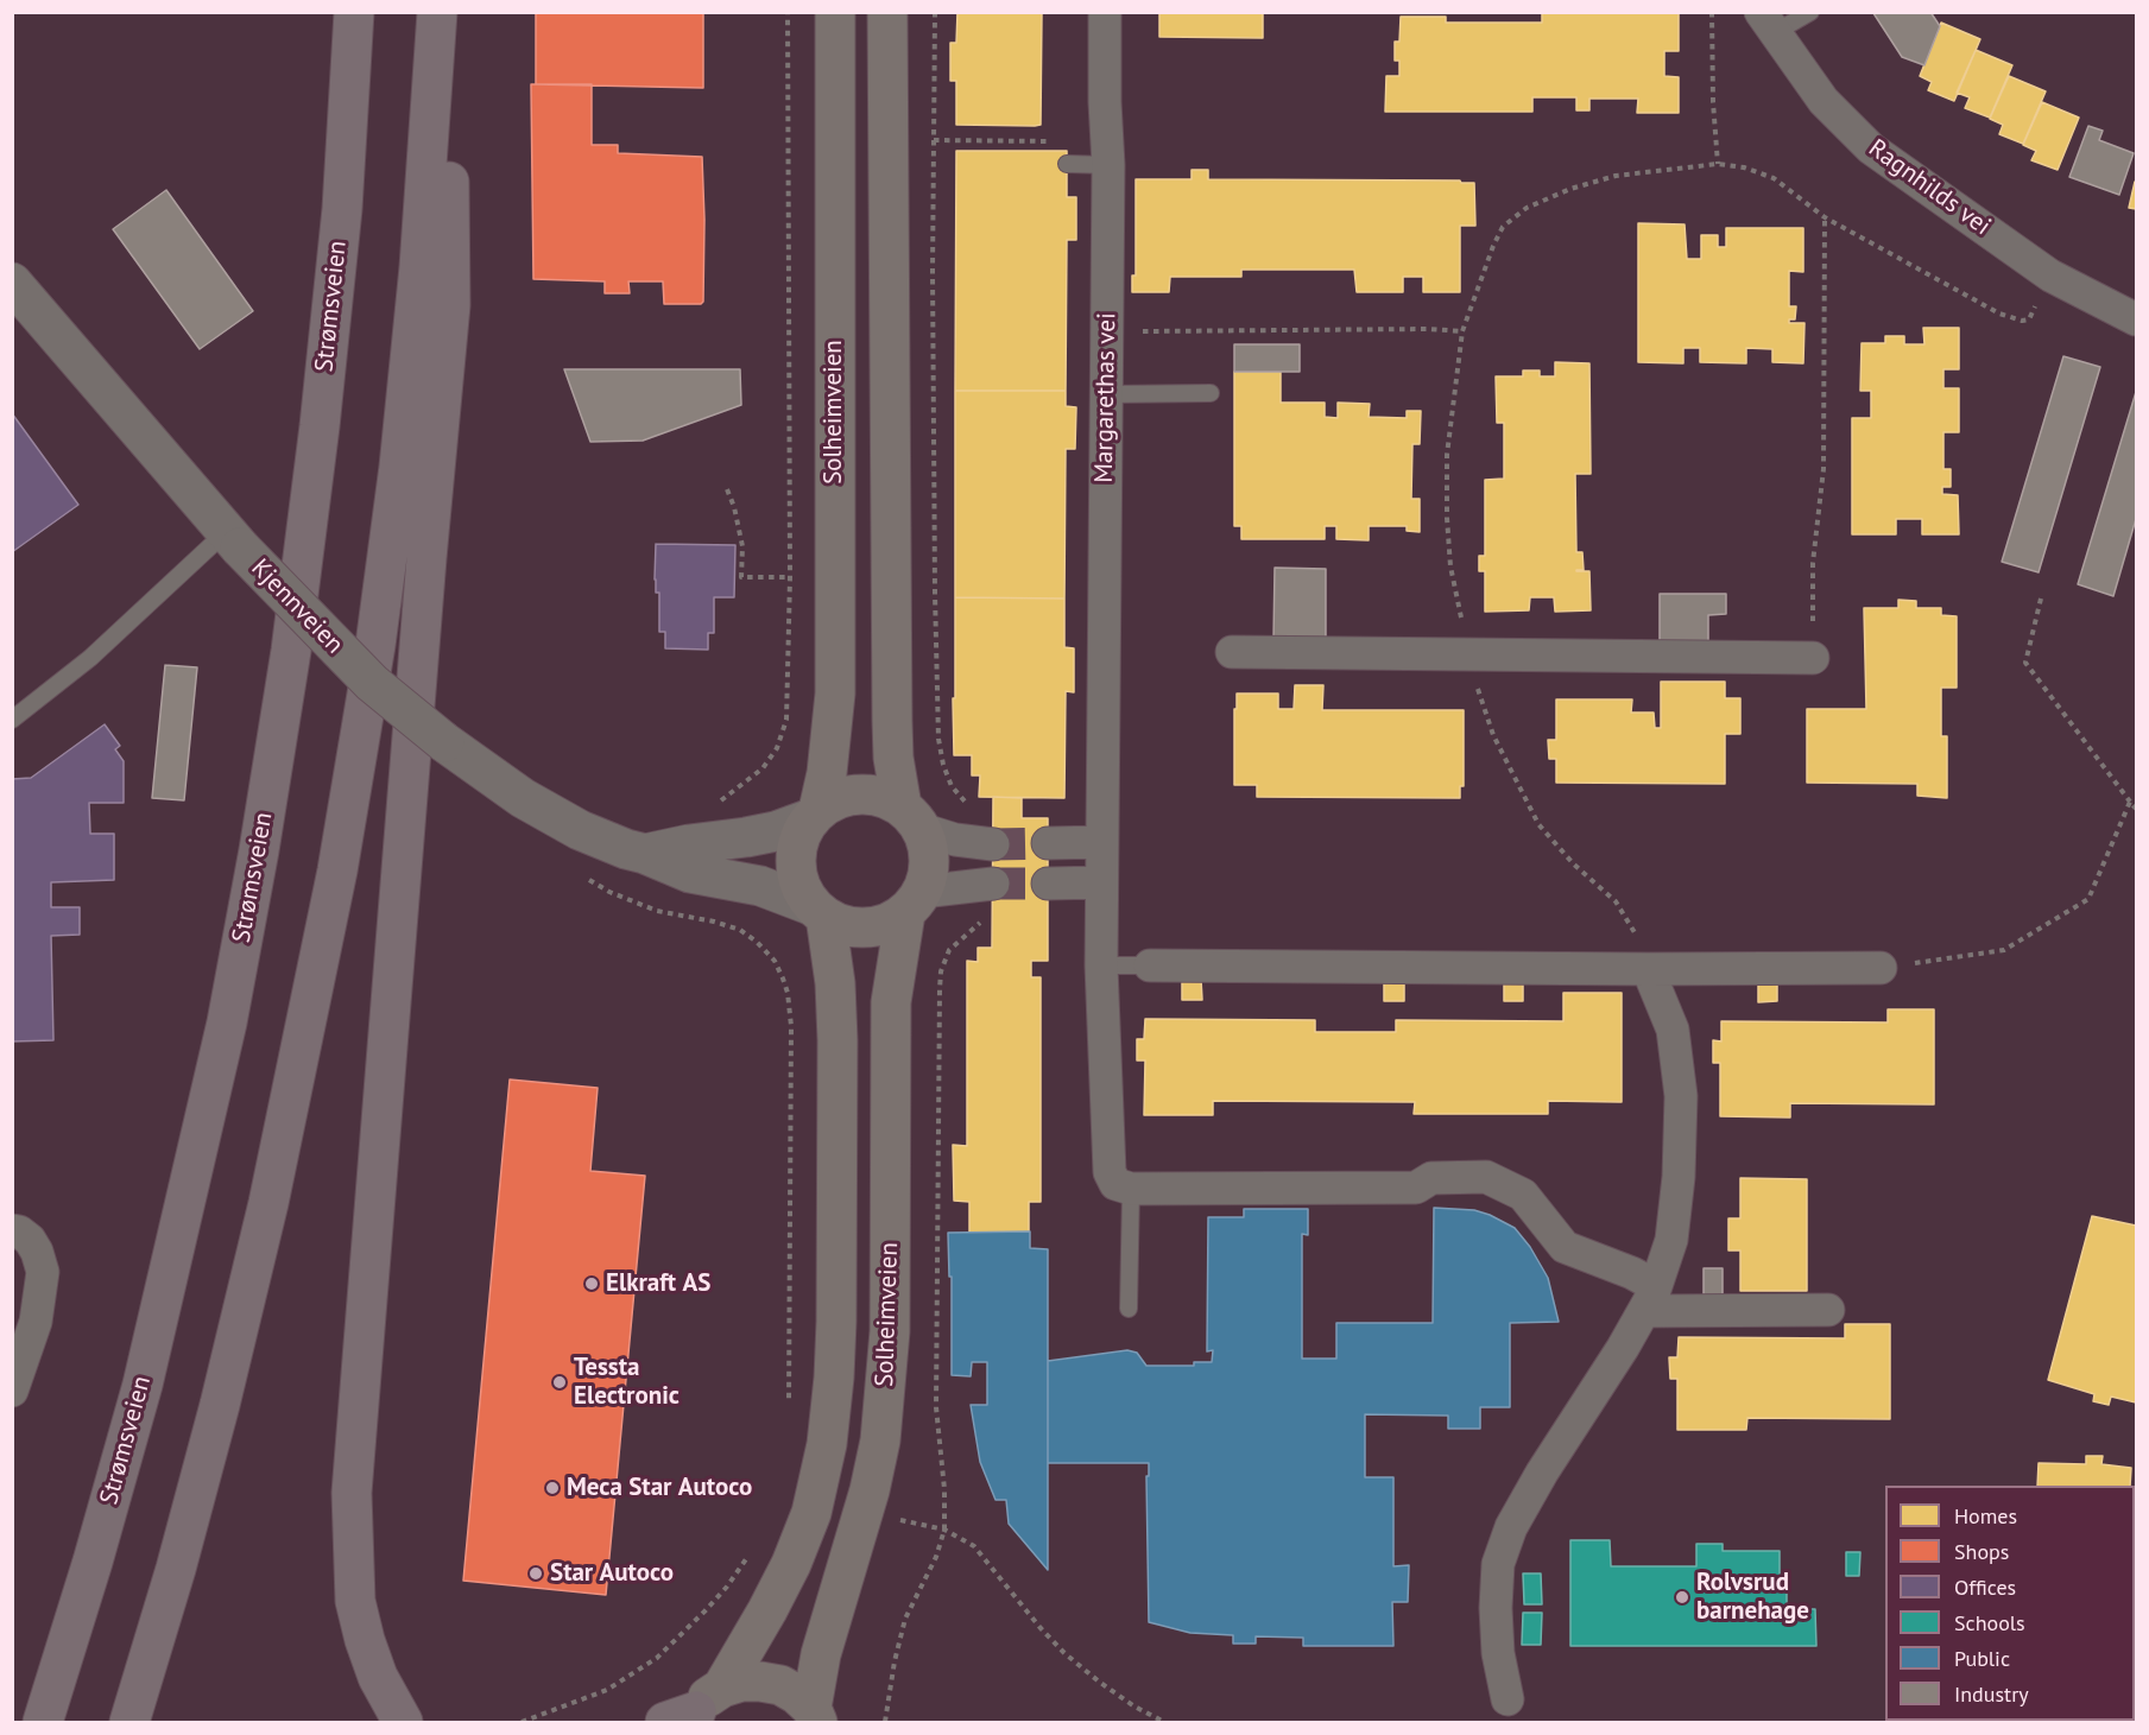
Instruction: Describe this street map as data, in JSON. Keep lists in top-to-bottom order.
{
  "streets": {
    "highway": ["Strømsveien"],
    "main road": ["Solheimveien"],
    "street": ["Ragnhilds vei", "Margarethas vei", "Kjennveien"]
  },
  "crossings": [
    ["Solheimveien", "Kjennveien"]
  ],
  "places": [
    "Elkraft AS",
    "Tessta Electronic",
    "Meca Star Autoco",
    "Star Autoco",
    "Rolvsrud barnehage"
  ],
  "legend": [
    "Homes",
    "Shops",
    "Offices",
    "Schools",
    "Public",
    "Industry"
  ]
}
